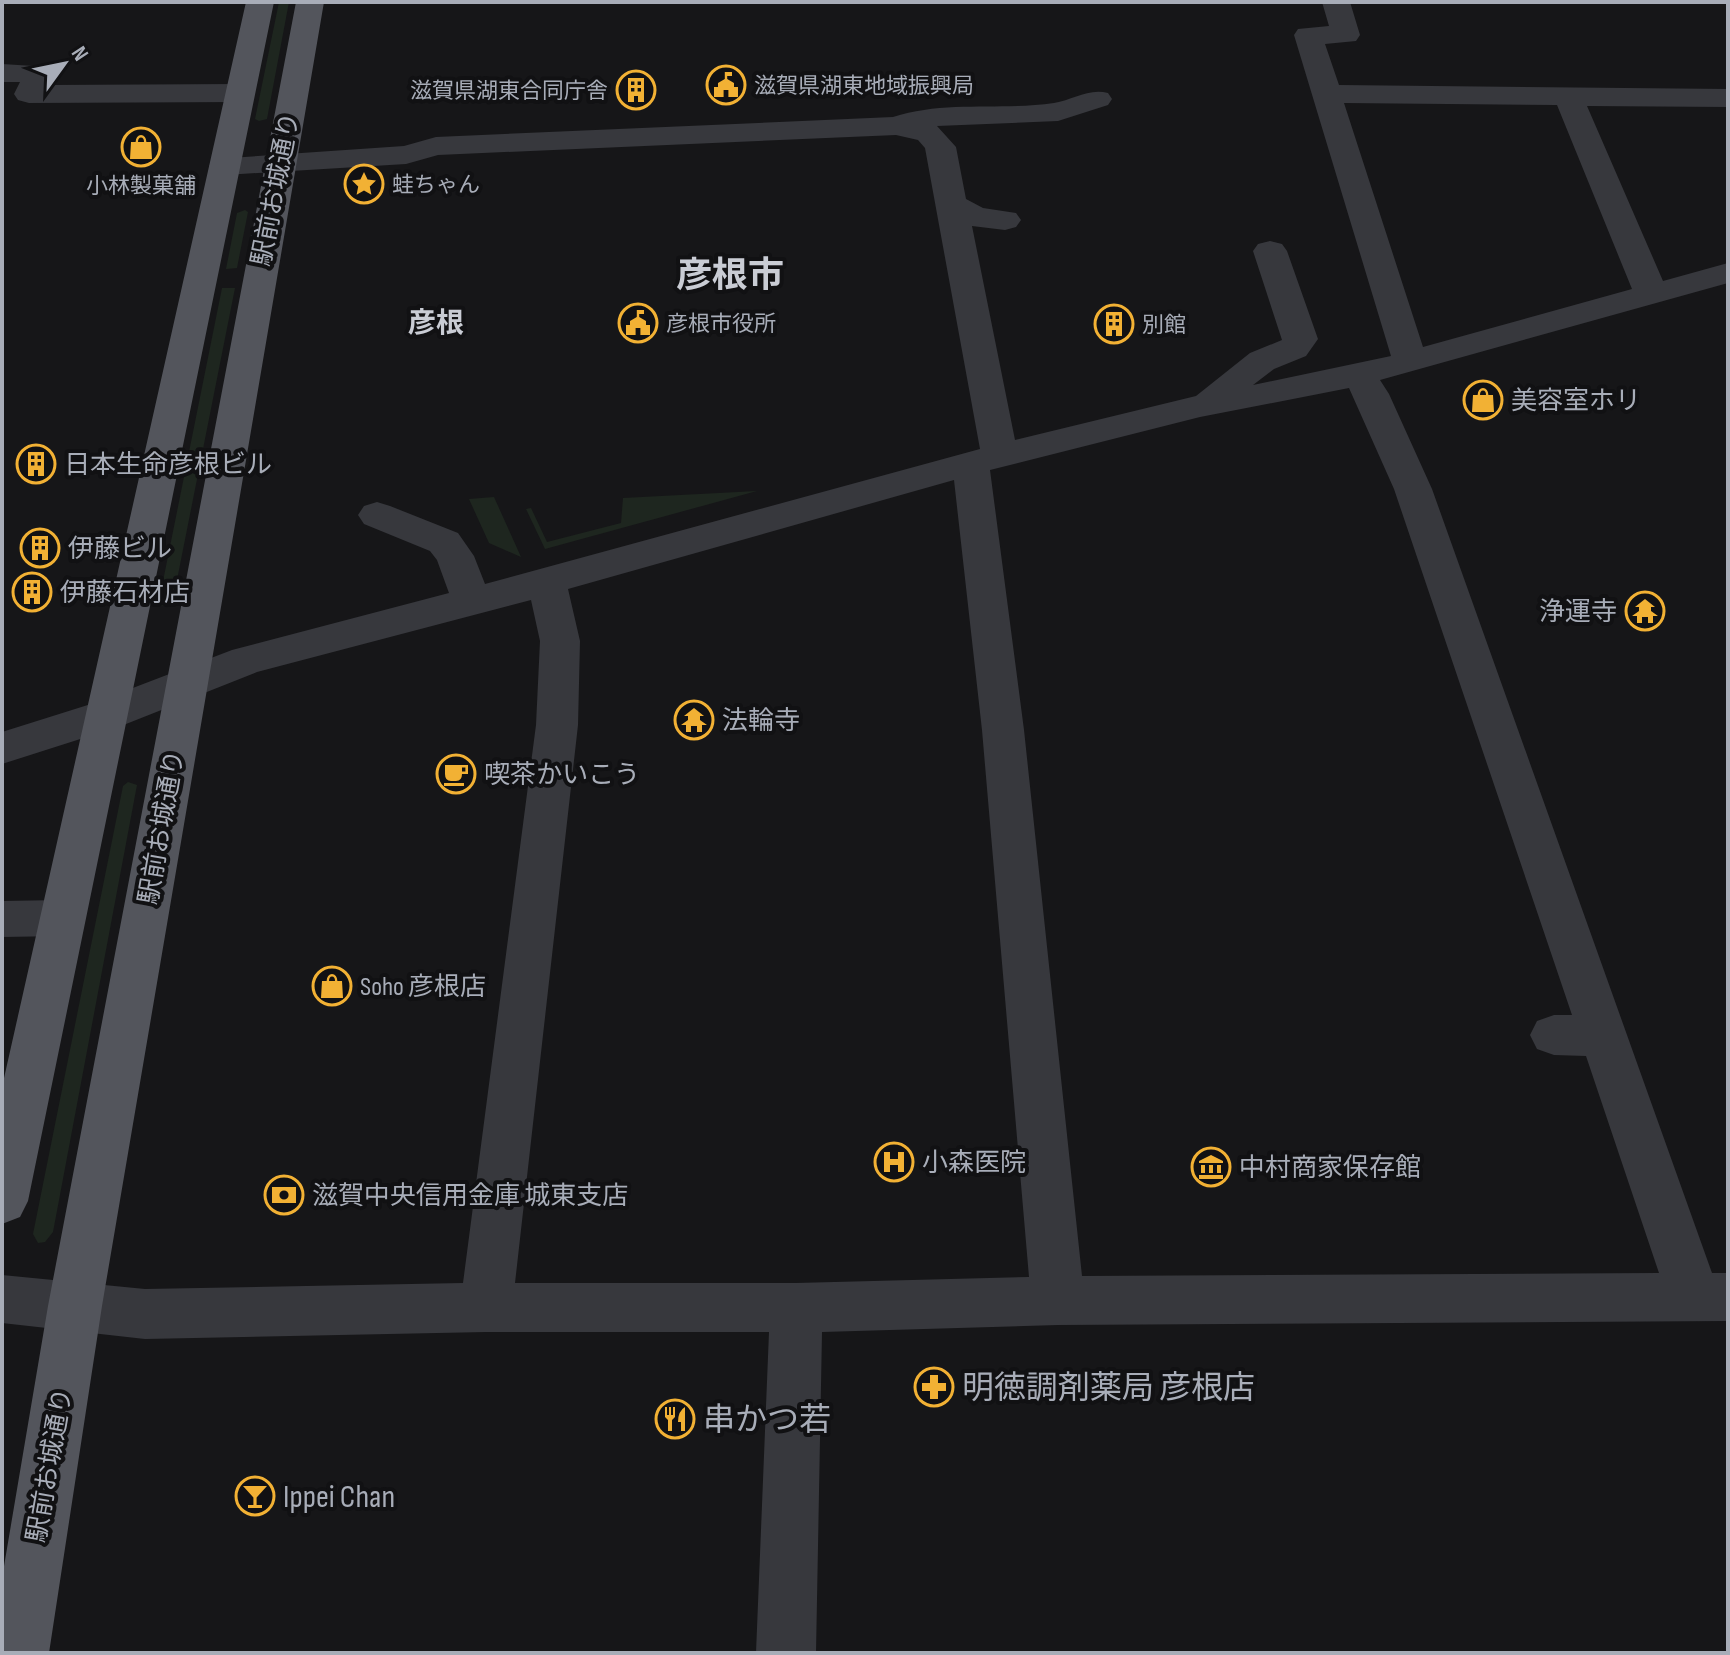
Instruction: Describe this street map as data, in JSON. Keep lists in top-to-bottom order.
{
  "streets": {
    "main road": ["駅前お城通り"]
  },
  "districts": ["彦根市", "彦根"],
  "places": {
    "public building": ["滋賀県湖東地域振興局", "彦根市役所"],
    "building": [
      "滋賀県湖東合同庁舎",
      "別館",
      "日本生命彦根ビル",
      "伊藤ビル",
      "伊藤石材店"
    ],
    "shop": ["小林製菓舗", "美容室ホリ", "Soho 彦根店"],
    "place": ["蛙ちゃん"],
    "temple": ["浄運寺", "法輪寺"],
    "cafe": ["喫茶かいこう"],
    "hospital": ["小森医院"],
    "museum": ["中村商家保存館"],
    "bank": ["滋賀中央信用金庫 城東支店"],
    "pharmacy": ["明徳調剤薬局 彦根店"],
    "restaurant": ["串かつ若"],
    "bar": ["Ippei Chan"]
  },
  "north": "top right"
}
